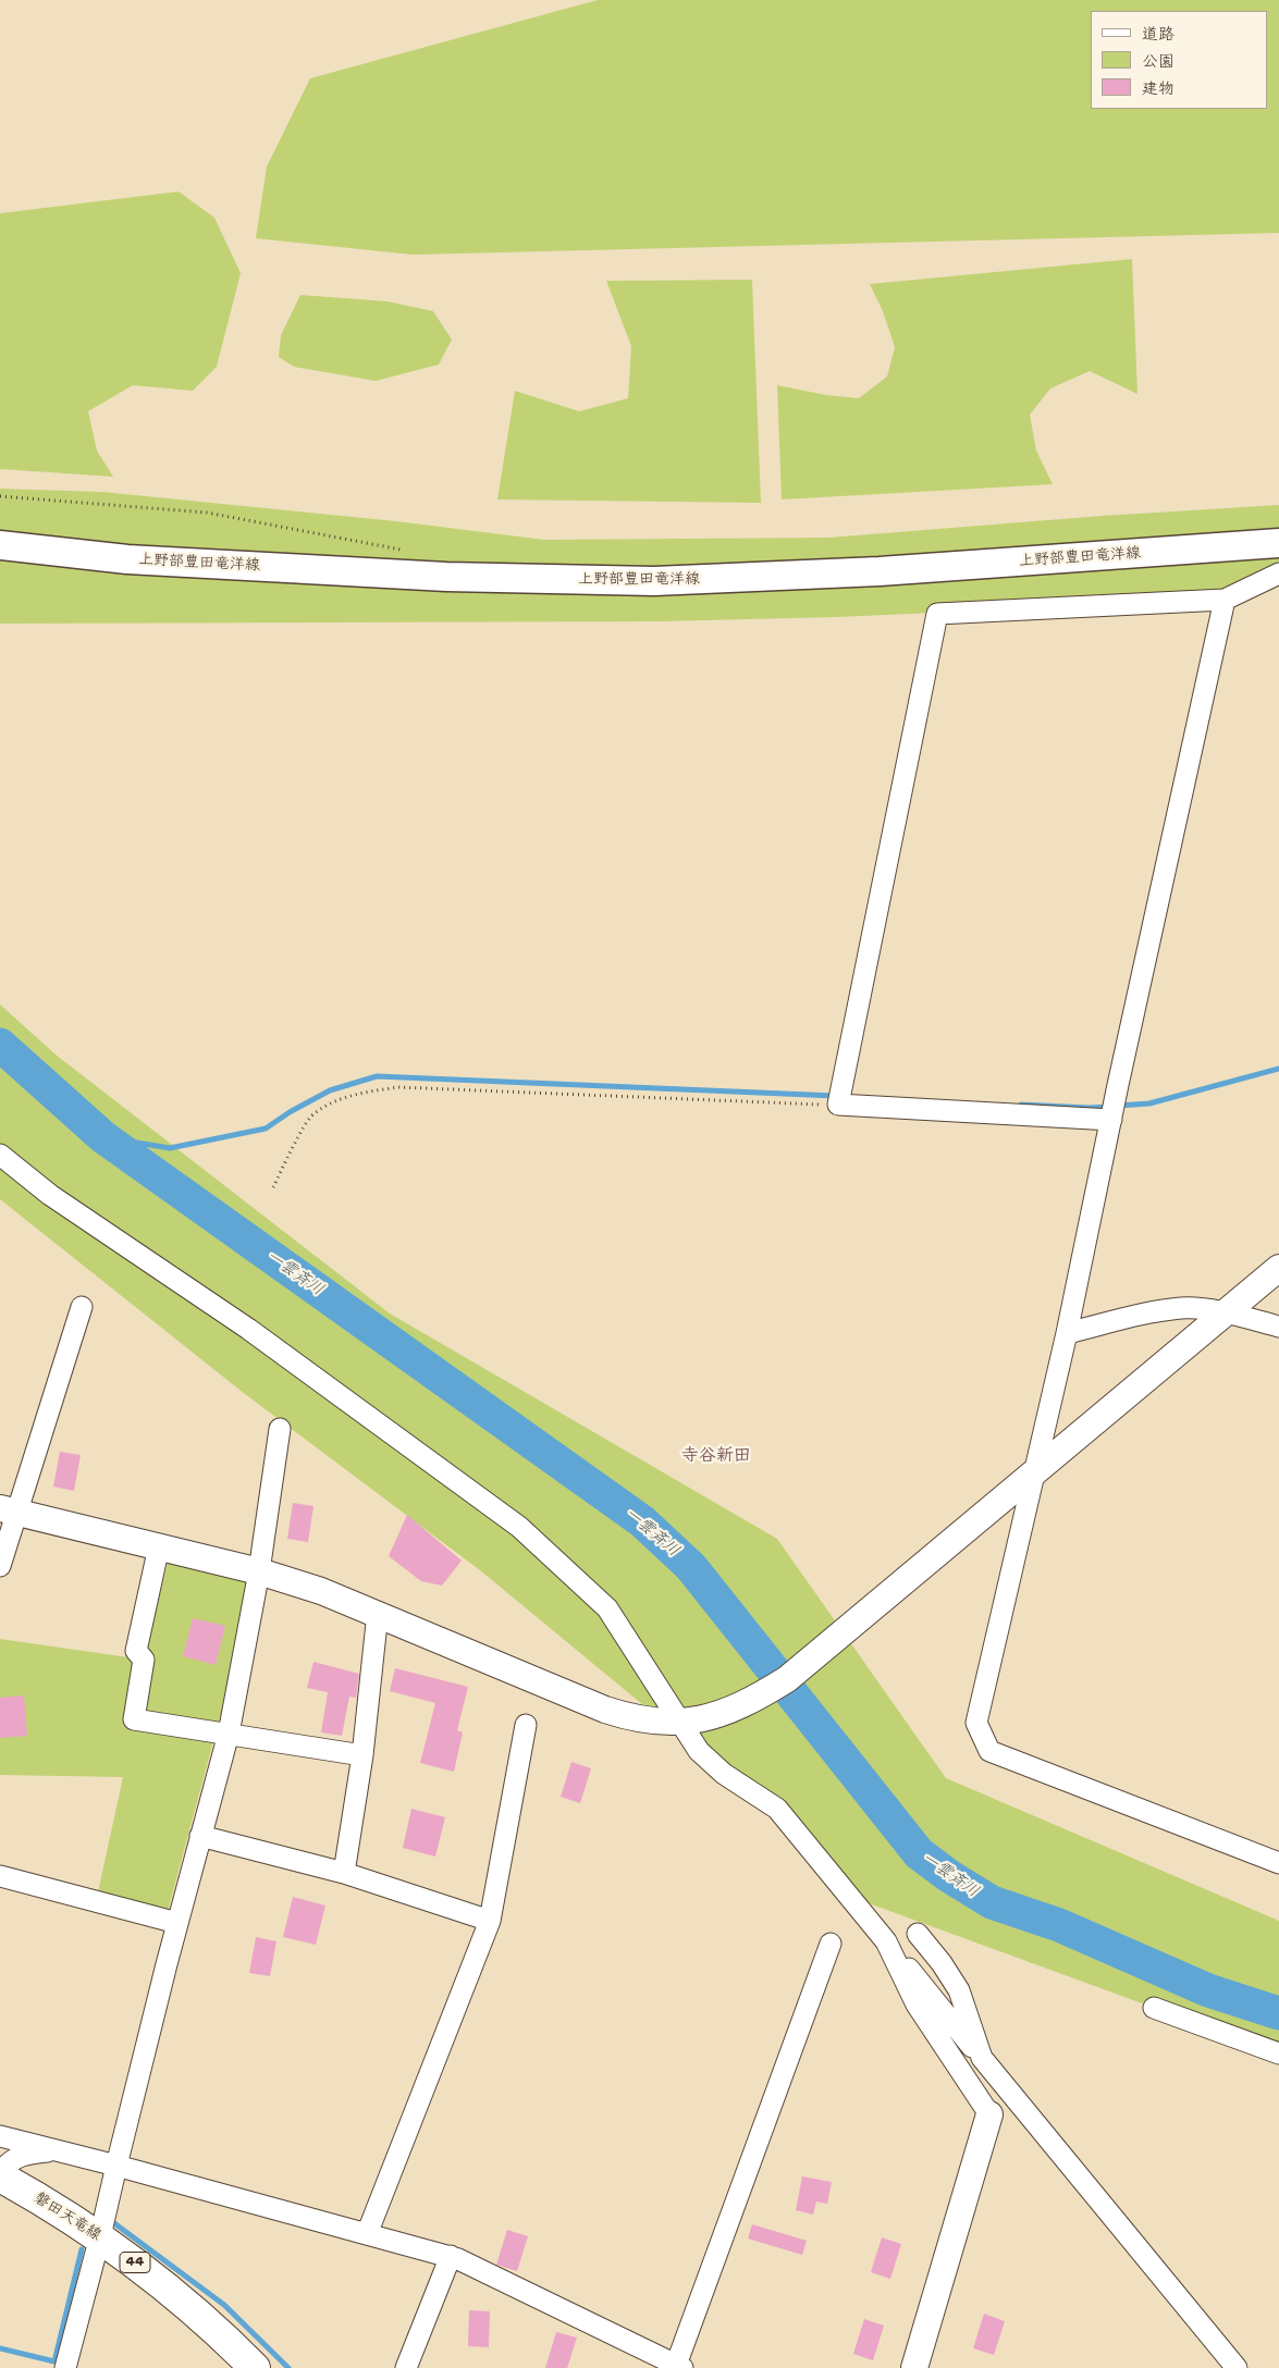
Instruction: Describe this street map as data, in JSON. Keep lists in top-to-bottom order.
{
  "streets": {
    "main road": ["上野部豊田竜洋線", "磐田天竜線", "44"]
  },
  "districts": ["寺谷新田"],
  "water": ["一雲斉川"],
  "legend": ["道路", "公園", "建物"]
}
